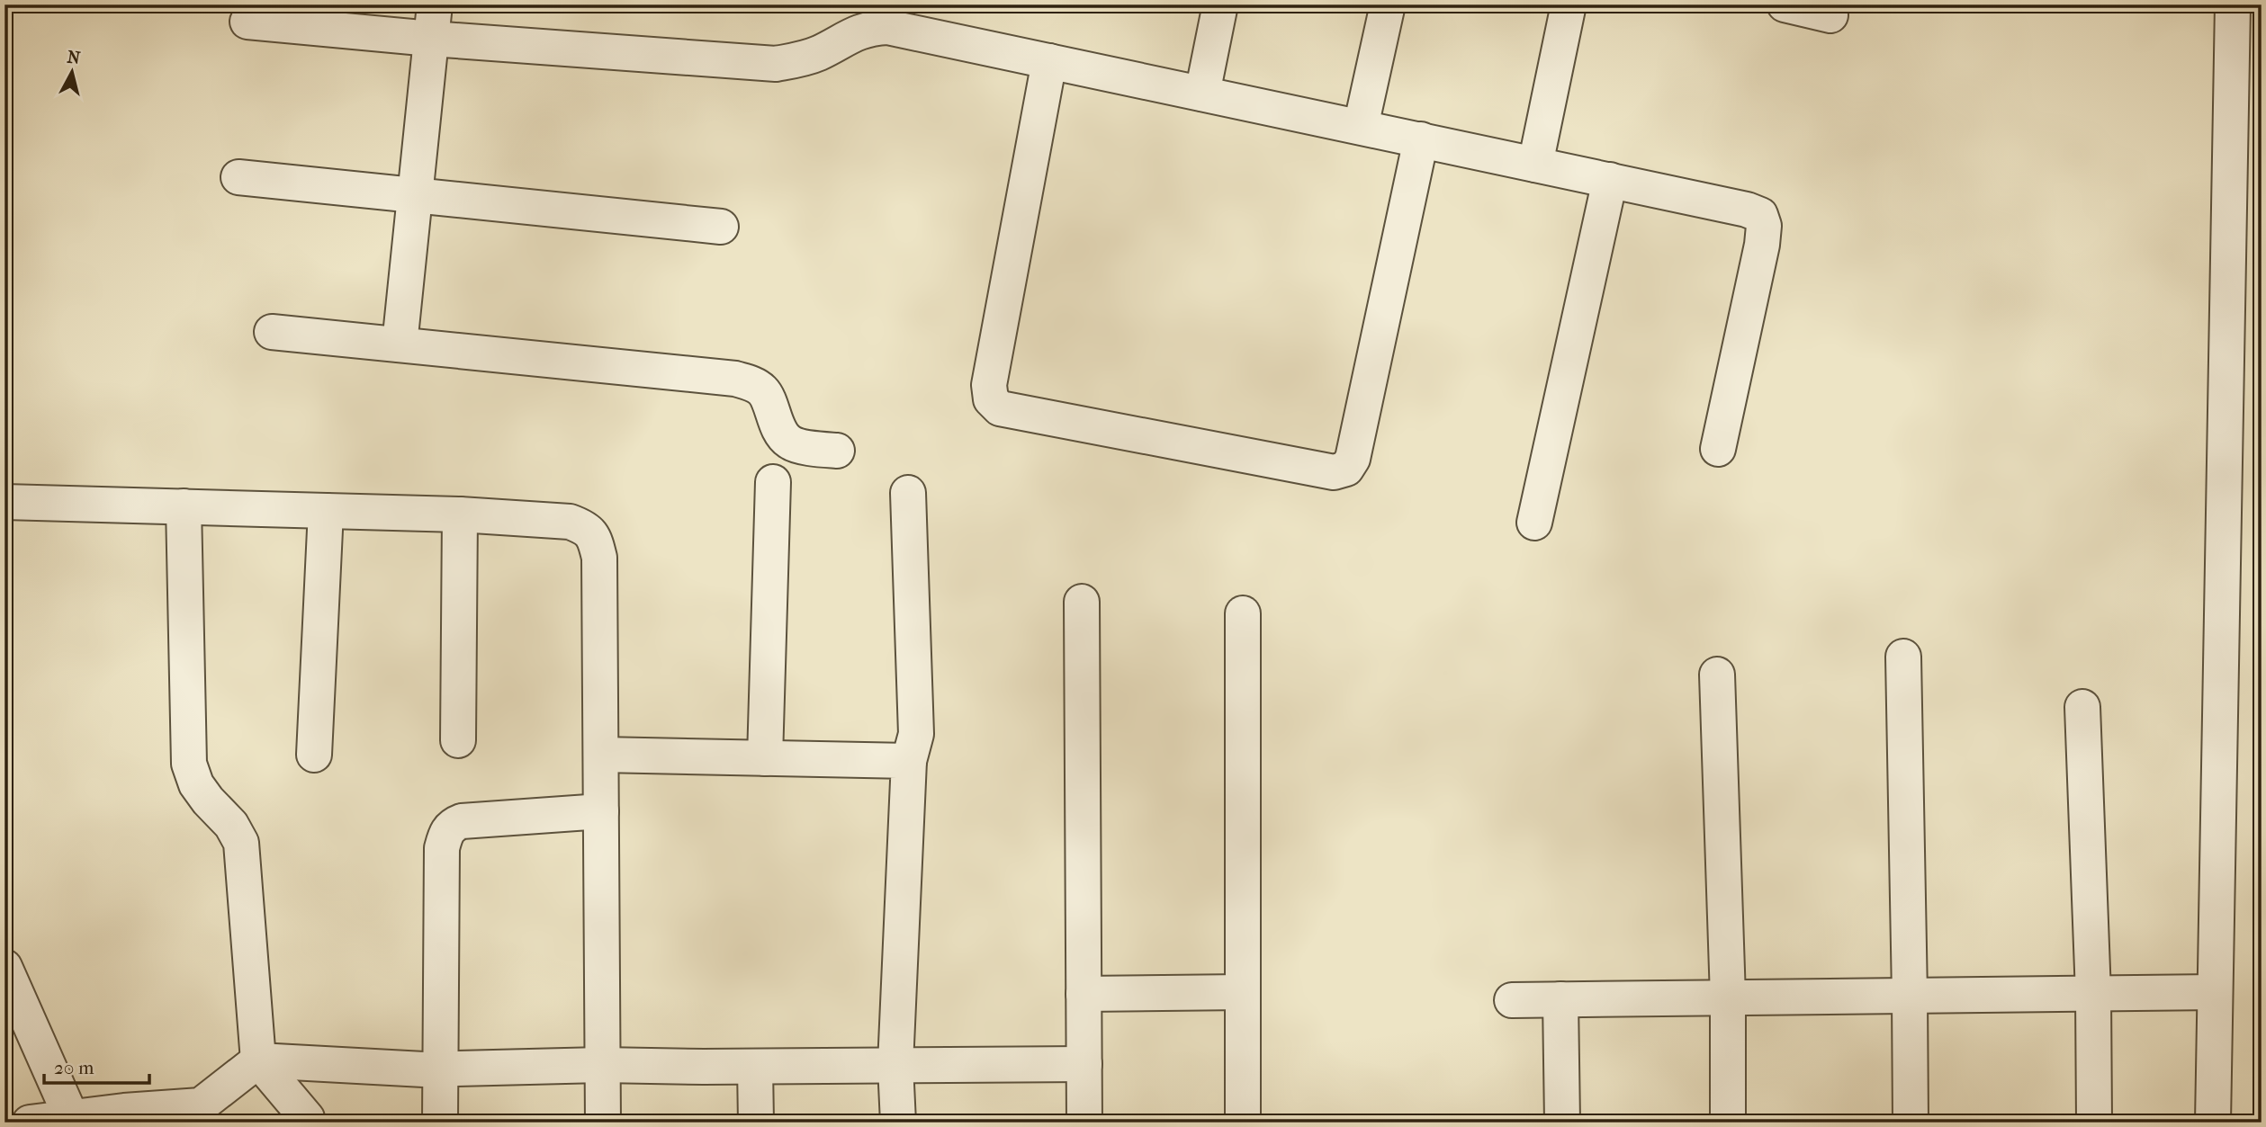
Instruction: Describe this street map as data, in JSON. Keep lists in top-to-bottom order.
{
  "scale_bar": "20 m",
  "north": "top"
}
